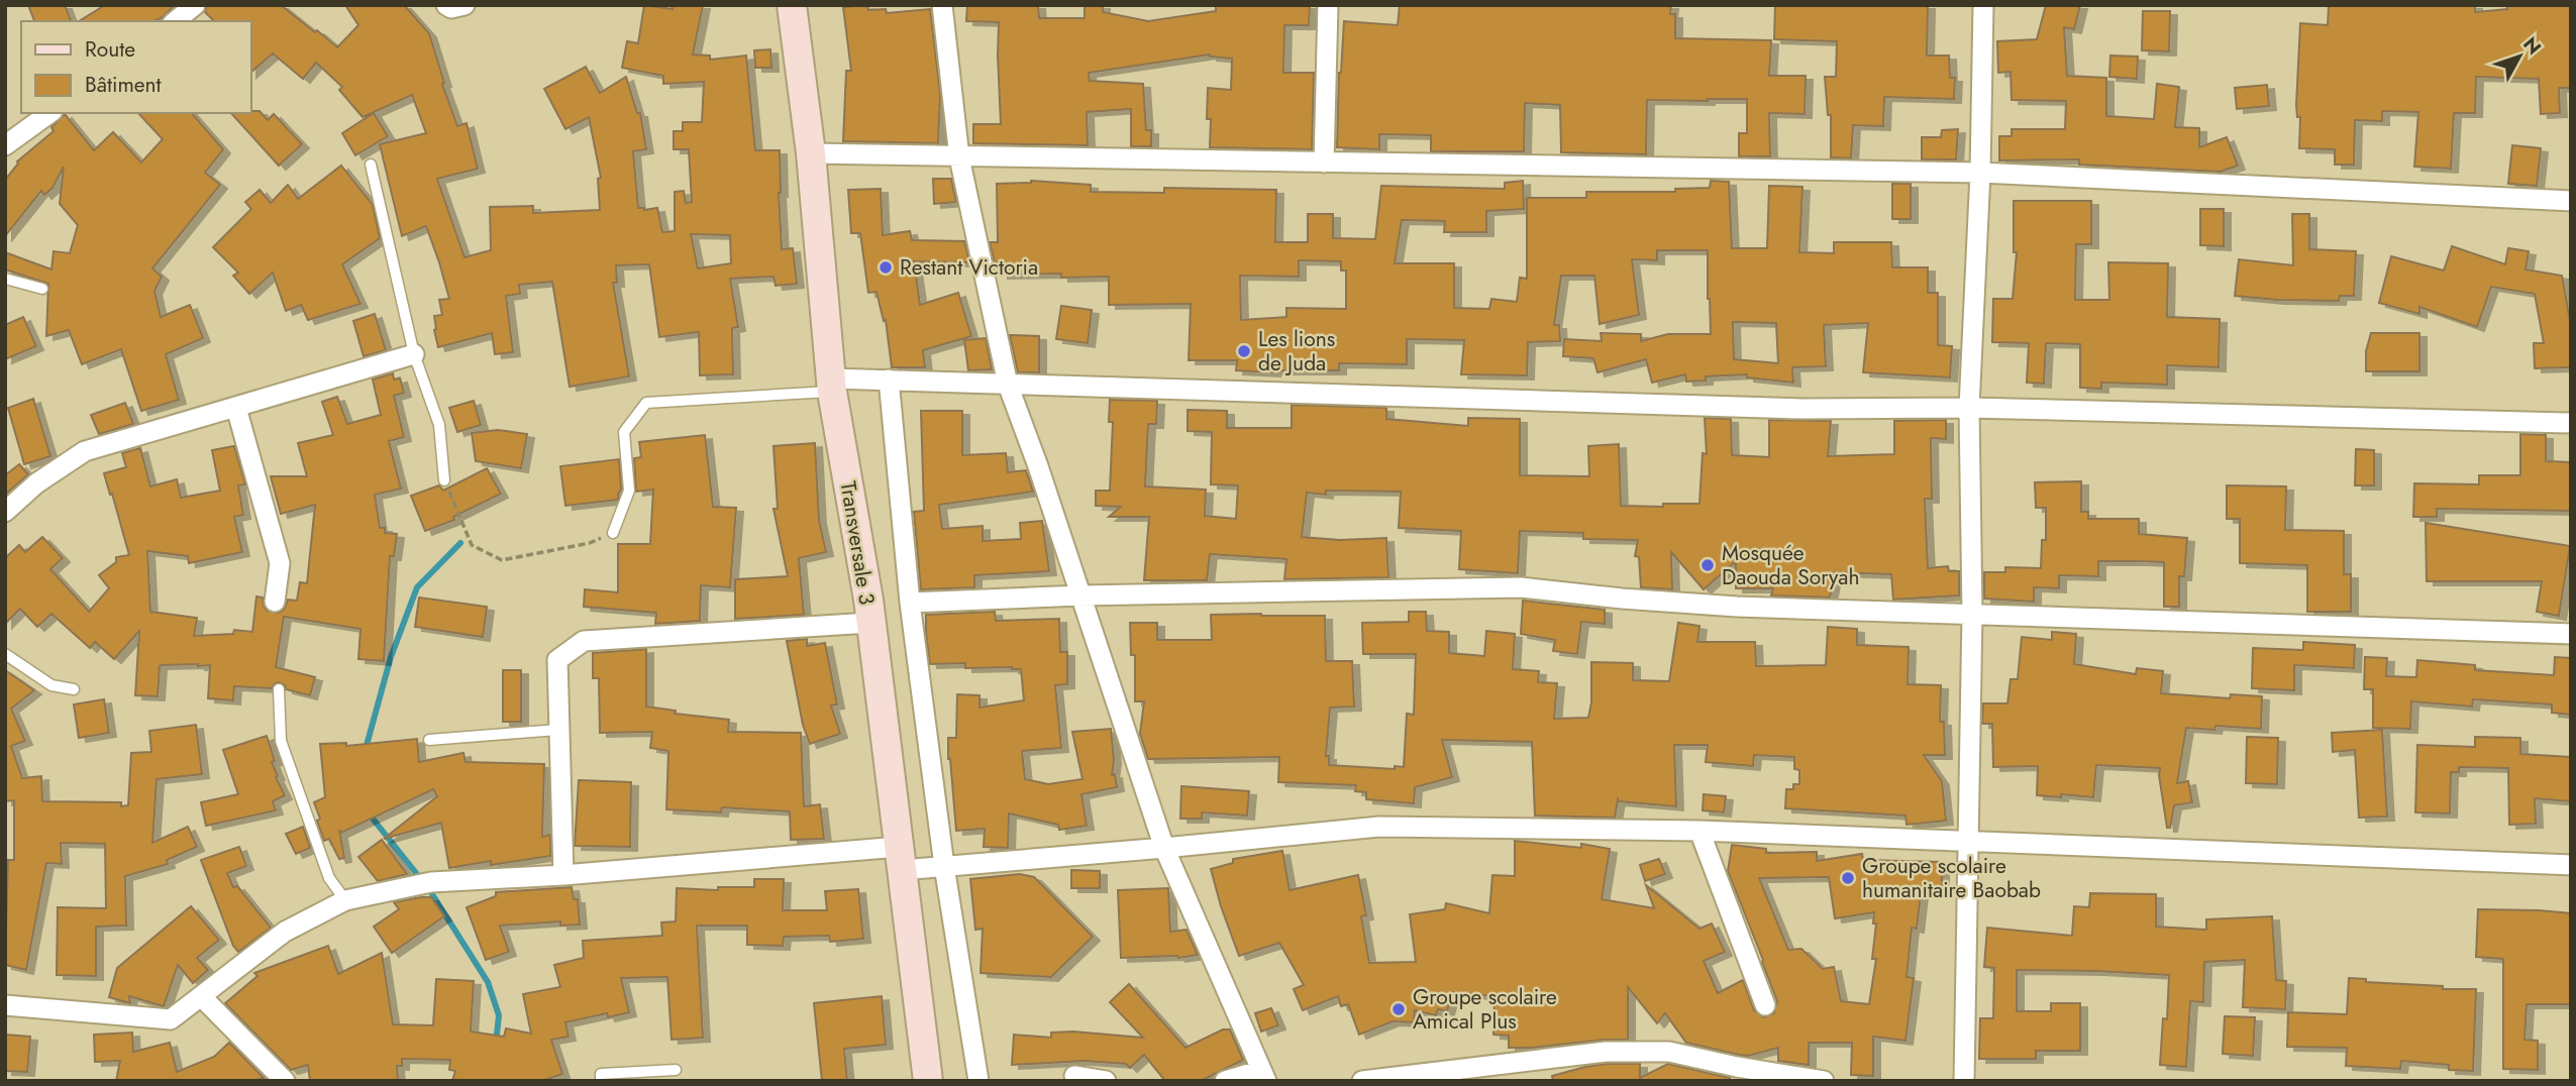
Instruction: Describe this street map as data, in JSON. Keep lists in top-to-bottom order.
{
  "streets": {
    "main road": ["Transversale 3"]
  },
  "places": [
    "Restant Victoria",
    "Les lions de Juda",
    "Mosquée Daouda Soryah",
    "Groupe scolaire humanitaire Baobab",
    "Groupe scolaire Amical Plus"
  ],
  "legend": ["Route", "Bâtiment"],
  "north": "top right"
}
